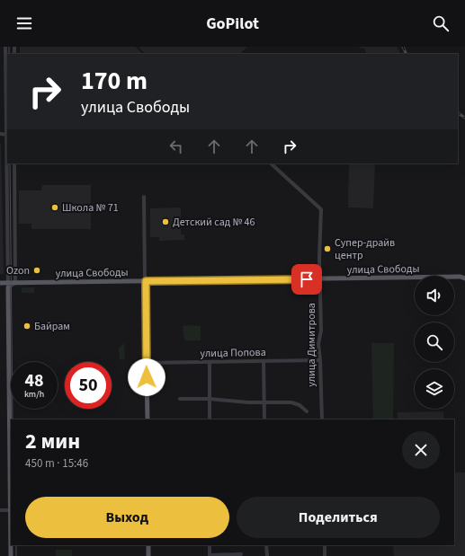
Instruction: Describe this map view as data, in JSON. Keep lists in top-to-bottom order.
{
  "streets": {
    "main road": ["улица Свободы"],
    "street": ["улица Димитрова", "улица Попова"]
  },
  "crossings": [
    ["улица Свободы", "улица Димитрова"],
    ["улица Димитрова", "улица Попова"]
  ],
  "places": [
    "Школа № 71",
    "Детский сад № 46",
    "Супер-драйв центр",
    "Ozon",
    "Байрам"
  ],
  "page": {
    "header": "GoPilot",
    "turn": ["170 m", "улица Свободы"],
    "speed": "48 km/h",
    "limit": "50",
    "heading": ["2 мин", "450 m · 15:46"],
    "buttons": ["Выход", "Поделиться"]
  }
}
